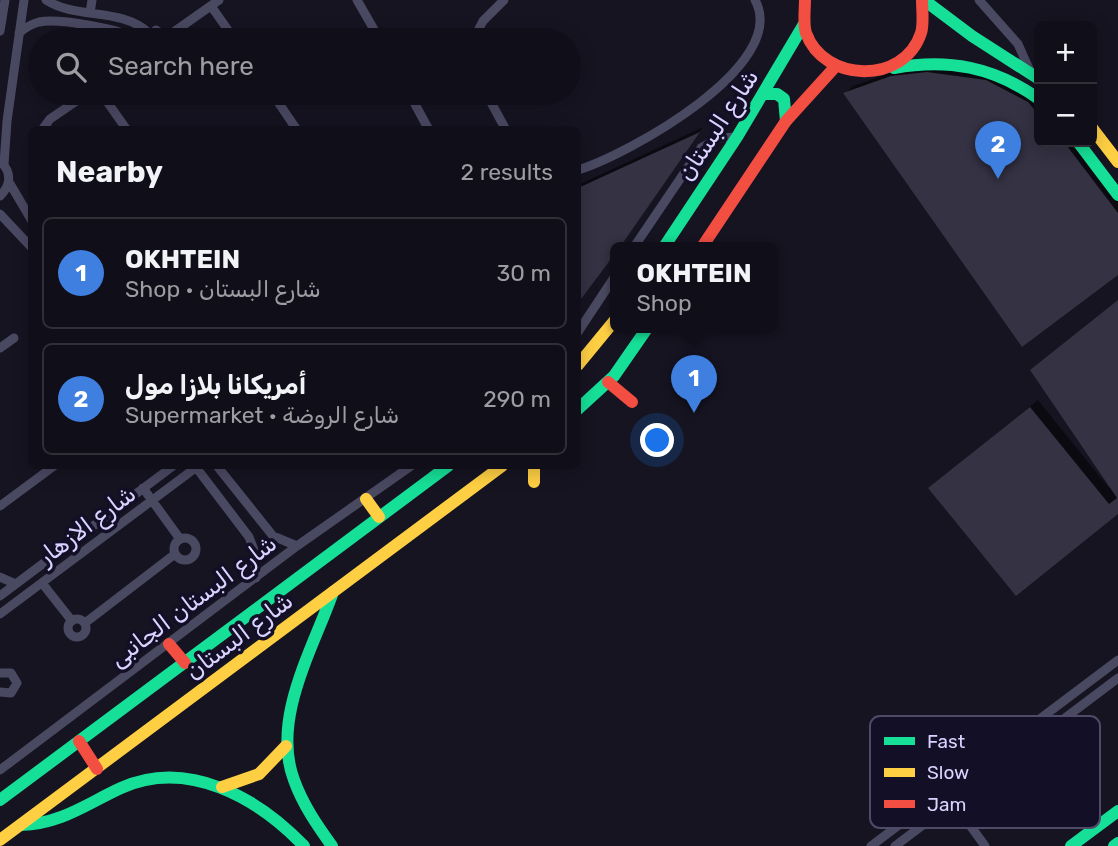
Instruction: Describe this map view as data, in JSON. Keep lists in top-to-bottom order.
{
  "streets": {
    "street": ["شارع البستان", "شارع الازهار", "شارع البستان الجانبى"]
  },
  "legend": ["Fast", "Slow", "Jam"],
  "page": {
    "map_buttons": ["+", "−"],
    "search": "Search here",
    "pins": ["2", "1"],
    "heading": ["Nearby", "2 results"],
    "list": [
      {
        "mark": "1",
        "name": "OKHTEIN",
        "note": "Shop · شارع البستان",
        "value": "30 m"
      },
      {
        "mark": "2",
        "name": "أمريكانا بلازا مول",
        "note": "Supermarket · شارع الروضة",
        "value": "290 m"
      }
    ],
    "popup": ["OKHTEIN", "Shop"]
  }
}
